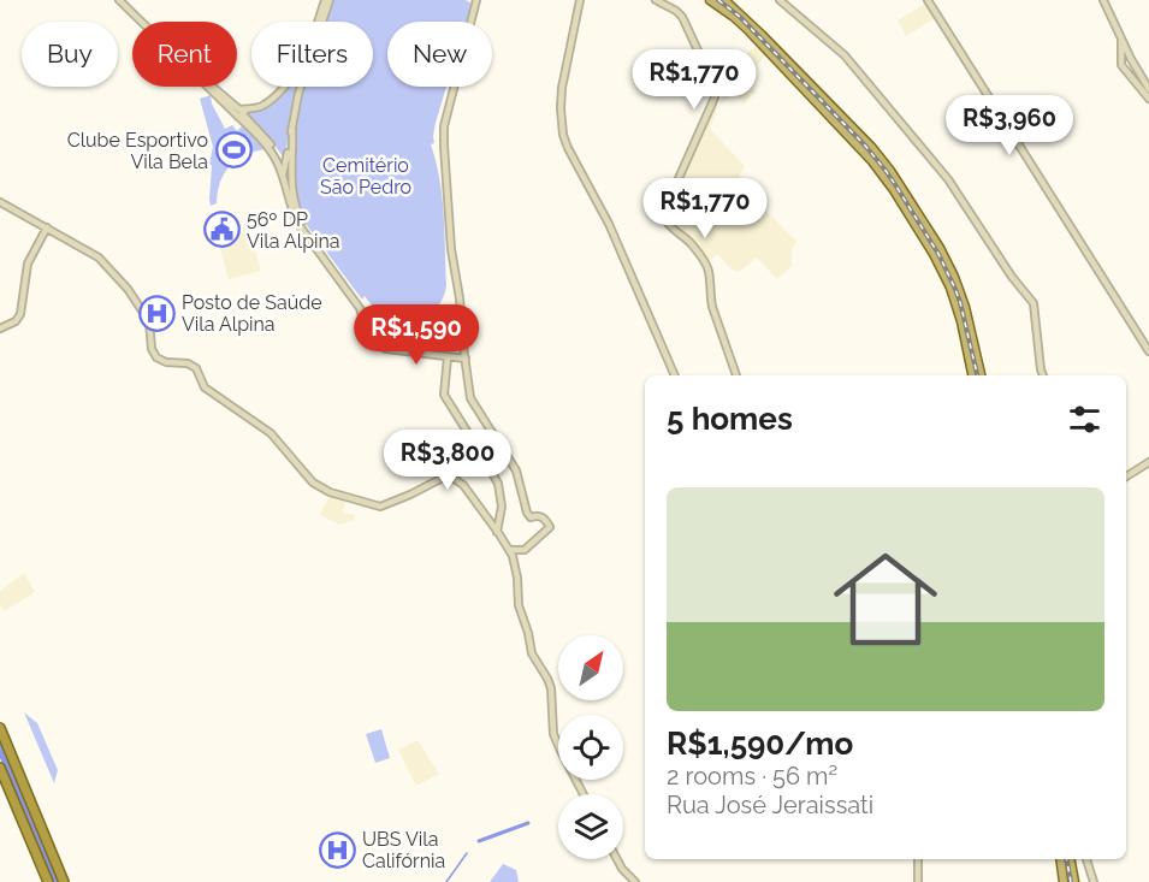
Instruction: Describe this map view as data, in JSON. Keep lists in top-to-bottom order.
{
  "parks": ["Cemitério São Pedro"],
  "places": {
    "sports": ["Clube Esportivo Vila Bela"],
    "public building": ["56º DP Vila Alpina"],
    "hospital": ["Posto de Saúde Vila Alpina", "UBS Vila Califórnia"]
  },
  "north": "top right",
  "page": {
    "chip": [
      "Buy",
      "Rent",
      "Filters",
      "New"
    ],
    "price": [
      "R$1,770",
      "R$3,960",
      "R$1,770",
      "R$1,590",
      "R$3,800"
    ],
    "heading": "5 homes",
    "list": [
      {
        "name": "R$1,590/mo",
        "note": "2 rooms · 56 m² · Rua José Jeraissati"
      }
    ]
  }
}
